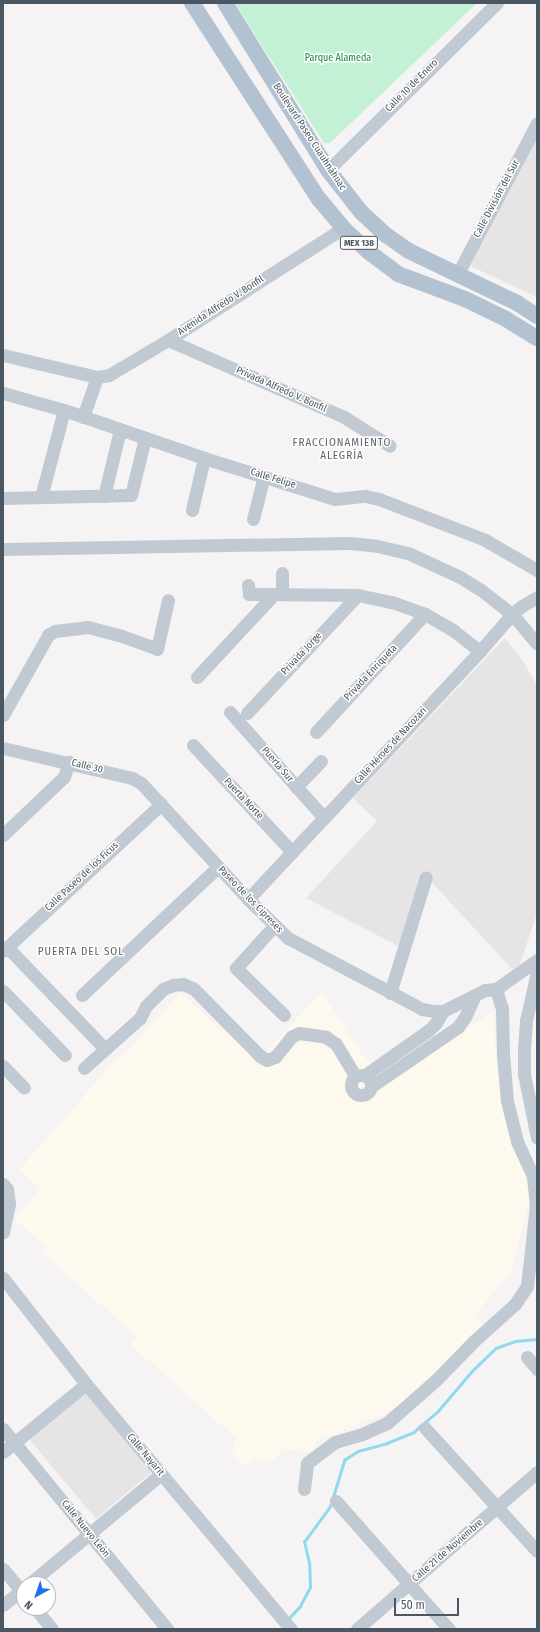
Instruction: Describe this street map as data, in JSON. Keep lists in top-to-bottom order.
{
  "streets": {
    "main road": ["Boulevard Paseo Cuauhnáhuac", "MEX 138"],
    "street": [
      "Calle 10 de Enero",
      "Calle División del Sur",
      "Avenida Alfredo V. Bonfil",
      "Privada Alfredo V. Bonfil",
      "Calle Felipe",
      "Privada Jorge",
      "Privada Enriqueta",
      "Calle Héroes de Nacozari",
      "Puerta Sur",
      "Calle 30",
      "Puerta Norte",
      "Calle Paseo de los Ficus",
      "Paseo de los Cipreses",
      "Calle Nayarit",
      "Calle Nuevo León",
      "Calle 21 de Noviembre"
    ]
  },
  "crossings": [
    ["Calle 10 de Enero", "Boulevard Paseo Cuauhnáhuac"],
    ["Boulevard Paseo Cuauhnáhuac", "Calle División del Sur"],
    ["MEX 138", "Avenida Alfredo V. Bonfil"],
    ["Avenida Alfredo V. Bonfil", "Privada Alfredo V. Bonfil"],
    ["Calle Héroes de Nacozari", "Puerta Sur"],
    ["Calle Héroes de Nacozari", "Puerta Norte"],
    ["Calle Héroes de Nacozari", "Paseo de los Cipreses"],
    ["Calle 30", "Calle Paseo de los Ficus"],
    ["Calle 30", "Paseo de los Cipreses"],
    ["Calle Paseo de los Ficus", "Paseo de los Cipreses"]
  ],
  "districts": ["FRACCIONAMIENTO ALEGRÍA", "PUERTA DEL SOL"],
  "parks": ["Parque Alameda"],
  "scale_bar": "50 m",
  "north": "bottom left"
}
